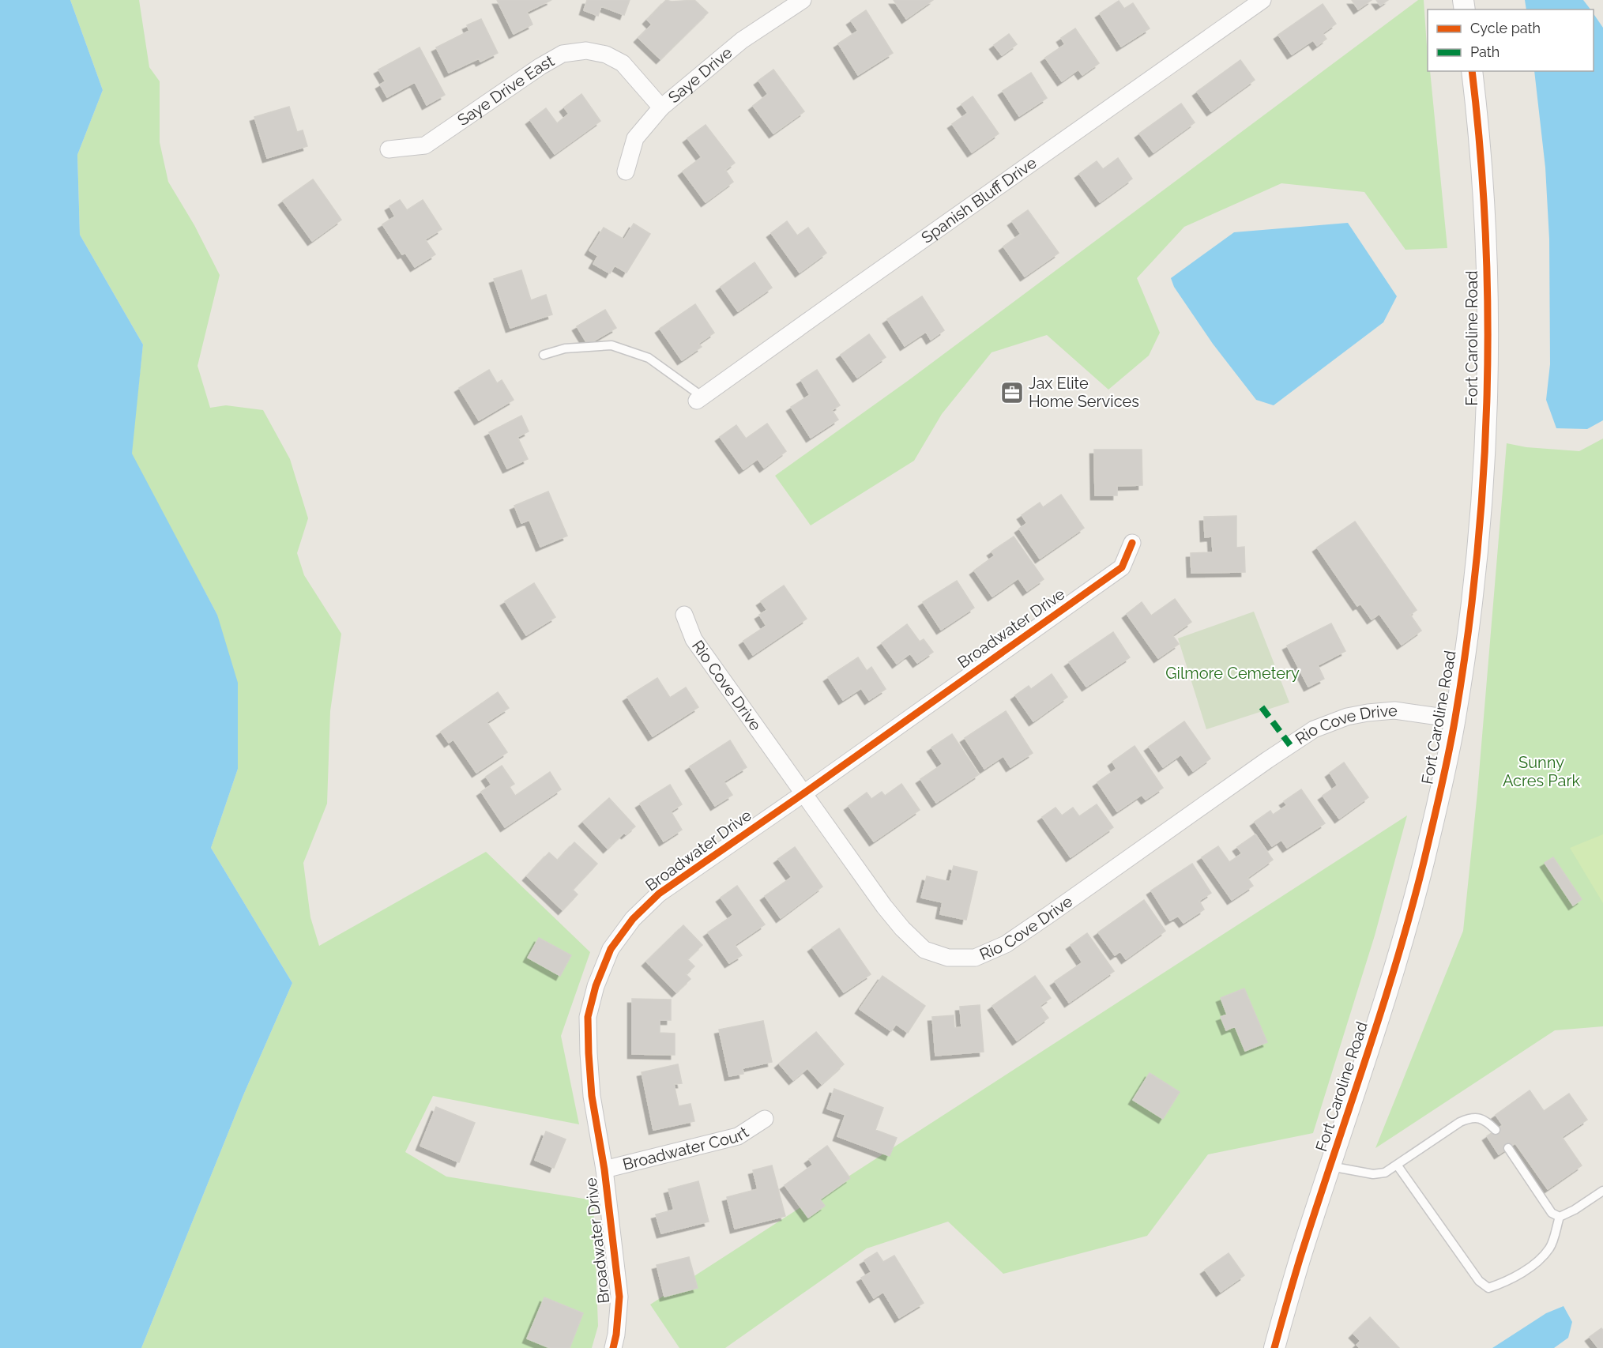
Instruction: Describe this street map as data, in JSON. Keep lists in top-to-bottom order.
{
  "streets": {
    "street": [
      "Saye Drive",
      "Saye Drive East",
      "Spanish Bluff Drive",
      "Fort Caroline Road",
      "Broadwater Drive",
      "Rio Cove Drive",
      "Broadwater Court"
    ]
  },
  "crossings": [
    ["Saye Drive", "Saye Drive East"],
    ["Fort Caroline Road", "Rio Cove Drive"],
    ["Broadwater Drive", "Rio Cove Drive"],
    ["Broadwater Drive", "Broadwater Court"]
  ],
  "parks": ["Gilmore Cemetery", "Sunny Acres Park"],
  "places": {
    "office": ["Jax Elite Home Services"]
  },
  "legend": ["Cycle path", "Path"]
}
